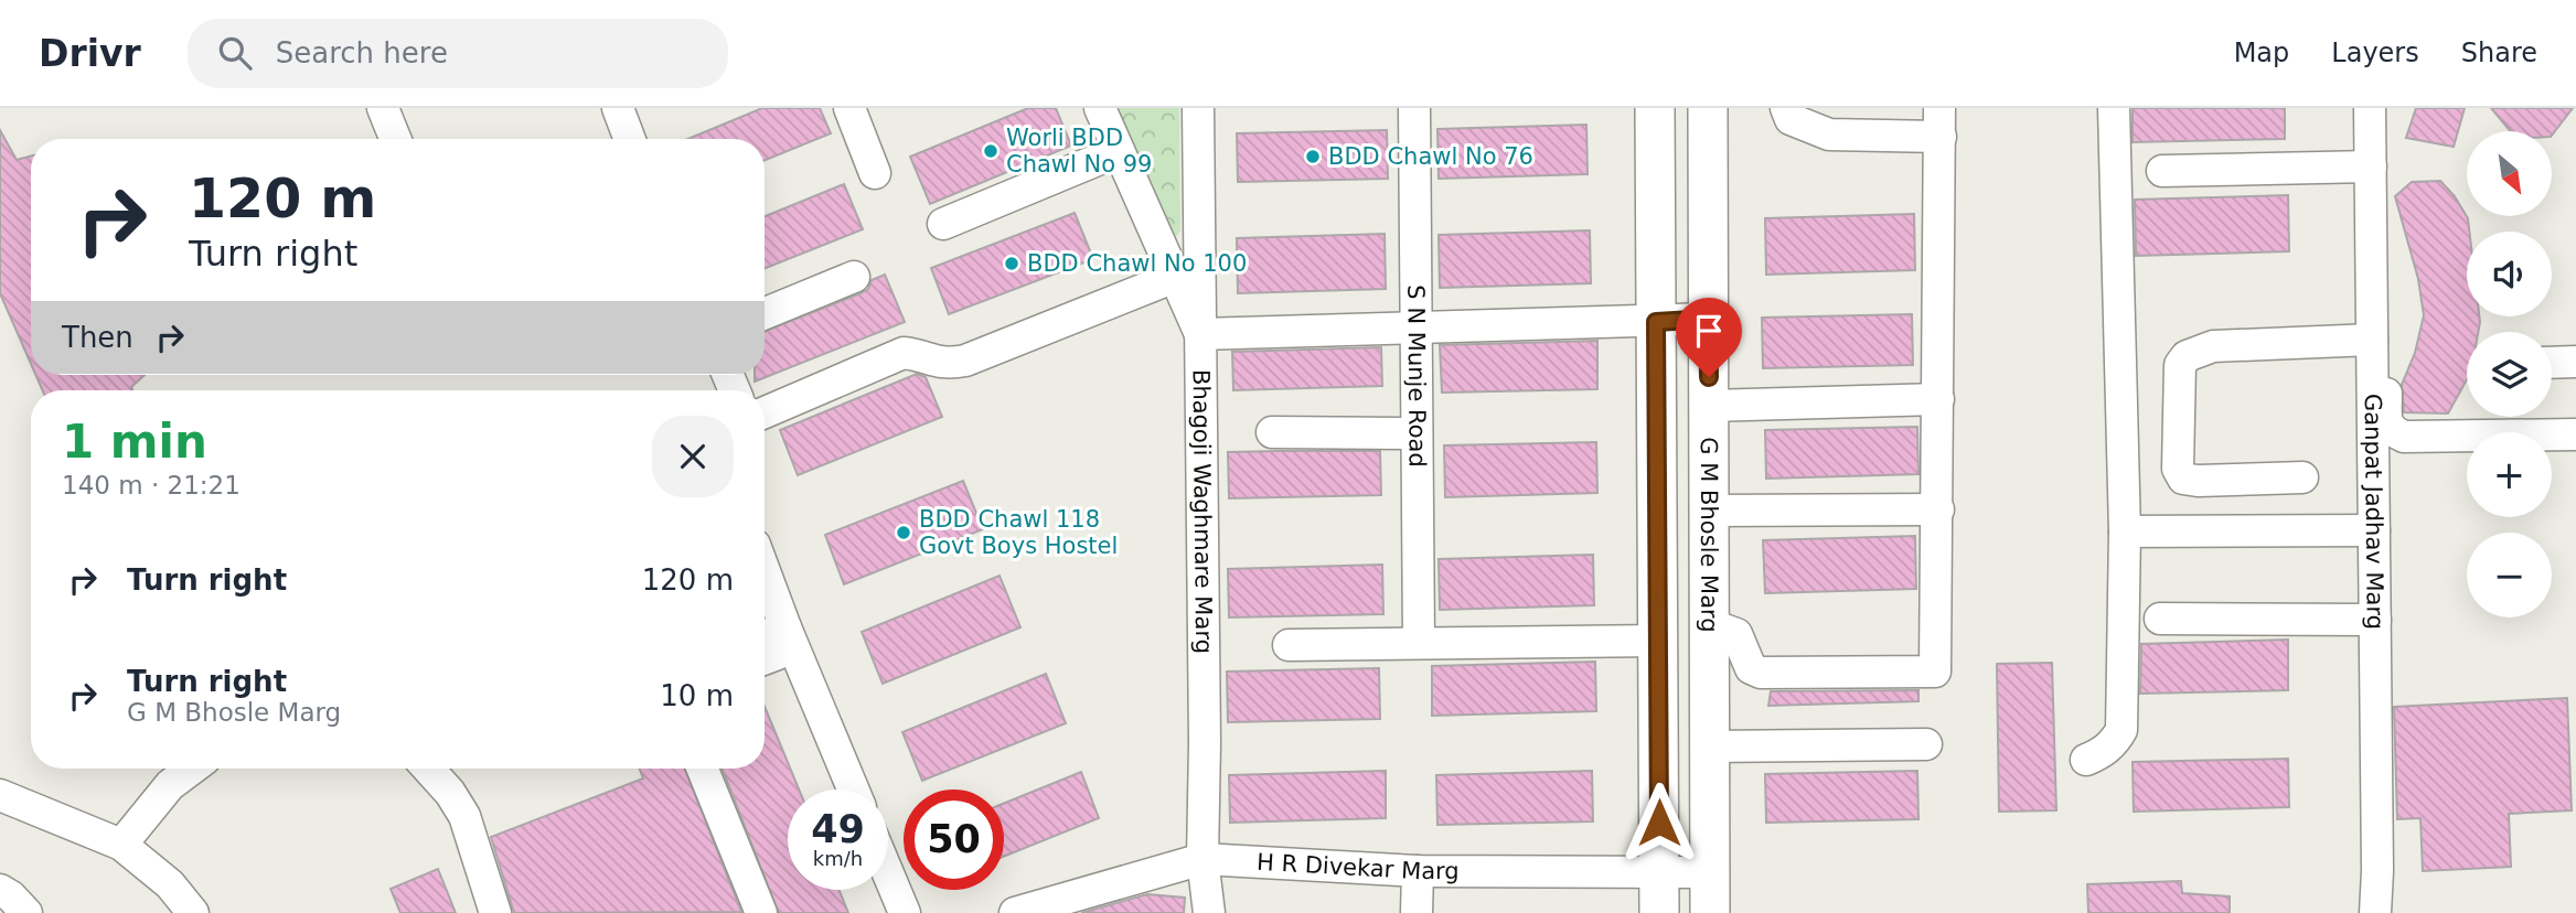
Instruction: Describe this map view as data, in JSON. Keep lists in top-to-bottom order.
{
  "streets": {
    "main road": ["G M Bhosle Marg"],
    "street": [
      "S N Munje Road",
      "Bhagoji Waghmare Marg",
      "Ganpat Jadhav Marg",
      "H R Divekar Marg"
    ]
  },
  "crossings": [
    ["Bhagoji Waghmare Marg", "H R Divekar Marg"],
    ["G M Bhosle Marg", "H R Divekar Marg"]
  ],
  "places": [
    "Worli BDD Chawl No 99",
    "BDD Chawl No 76",
    "BDD Chawl No 100",
    "BDD Chawl 118 Govt Boys Hostel"
  ],
  "north": "bottom right",
  "page": {
    "header": "Drivr",
    "search": "Search here",
    "nav": ["Map", "Layers", "Share"],
    "map_buttons": ["+", "−"],
    "turn": ["120 m", "Turn right"],
    "then": "Then",
    "heading": ["1 min", "140 m · 21:21"],
    "list": [
      {
        "name": "Turn right",
        "value": "120 m"
      },
      {
        "name": "Turn right",
        "note": "G M Bhosle Marg",
        "value": "10 m"
      }
    ],
    "speed": "49 km/h",
    "limit": "50"
  }
}
